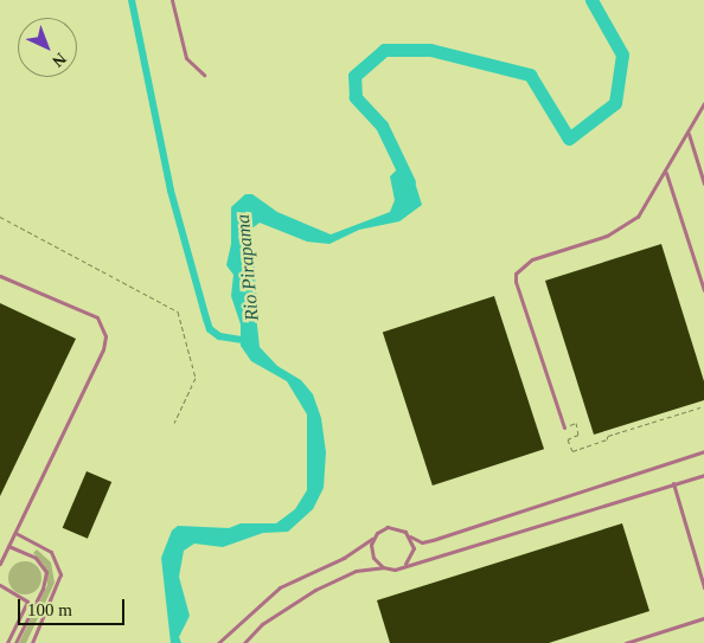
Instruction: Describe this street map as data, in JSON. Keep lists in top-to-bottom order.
{
  "water": ["Rio Pirapama"],
  "scale_bar": "100 m",
  "north": "bottom right"
}
